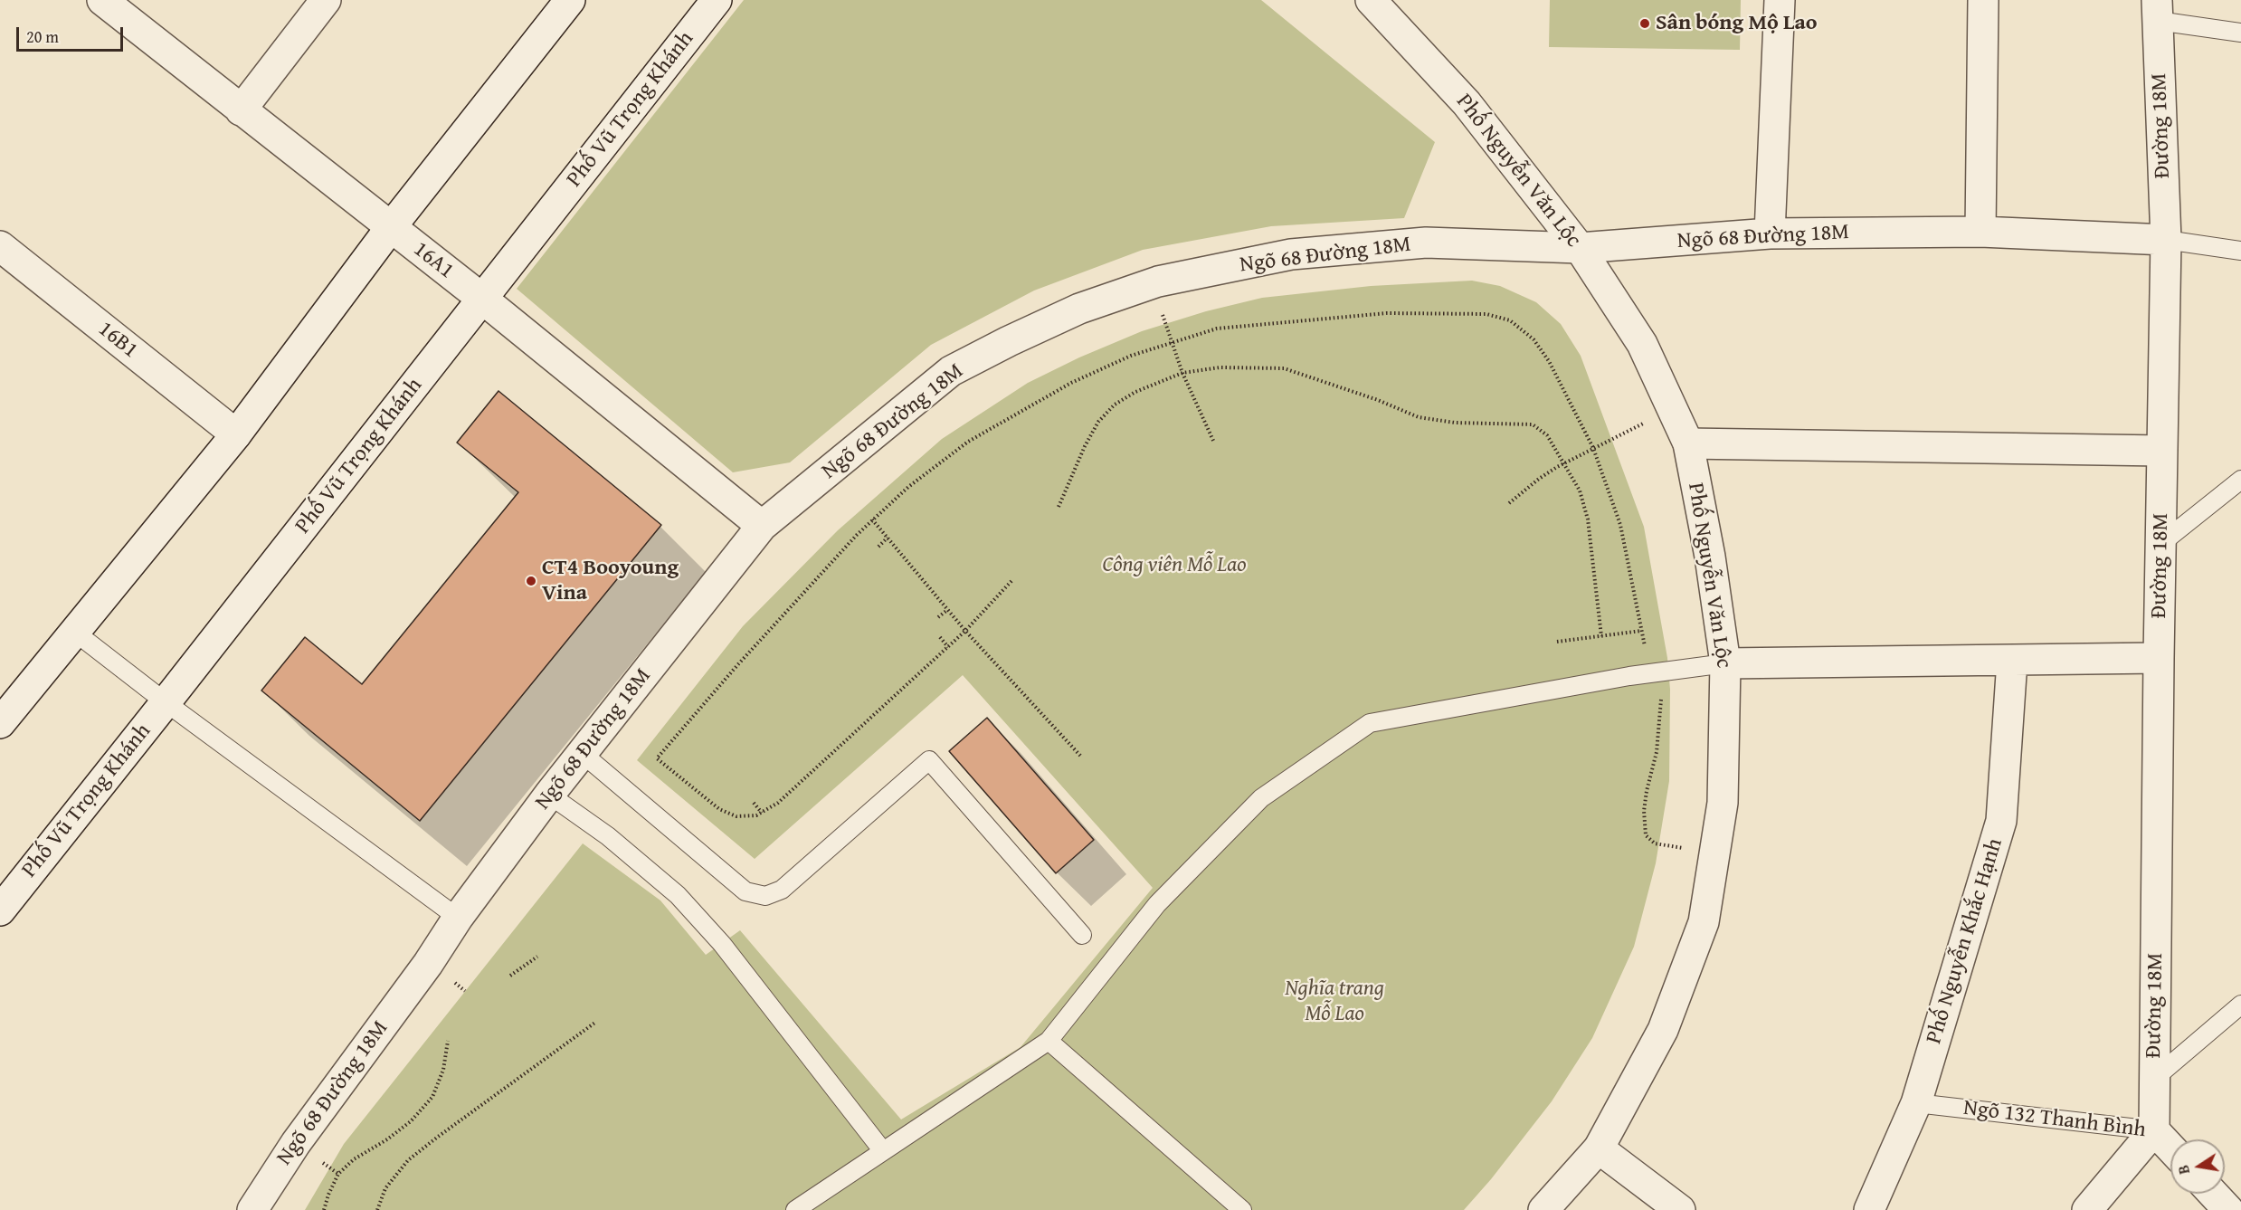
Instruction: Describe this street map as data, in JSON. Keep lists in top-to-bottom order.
{
  "streets": {
    "street": [
      "Phố Vũ Trọng Khánh",
      "Đường 18M",
      "Phố Nguyễn Văn Lộc",
      "Ngõ 68 Đường 18M",
      "16A1",
      "16B1",
      "Phố Nguyễn Khắc Hạnh",
      "Ngõ 132 Thanh Bình"
    ]
  },
  "crossings": [
    ["Phố Vũ Trọng Khánh", "16A1"],
    ["Đường 18M", "Ngõ 68 Đường 18M"],
    ["Đường 18M", "Ngõ 132 Thanh Bình"],
    ["Phố Nguyễn Văn Lộc", "Ngõ 68 Đường 18M"],
    ["Ngõ 68 Đường 18M", "16A1"],
    ["Phố Nguyễn Khắc Hạnh", "Ngõ 132 Thanh Bình"]
  ],
  "parks": ["Công viên Mỗ Lao", "Nghĩa trang Mỗ Lao"],
  "places": ["Sân bóng Mộ Lao", "CT4 Booyoung Vina"],
  "scale_bar": "20 m",
  "north": "left"
}
